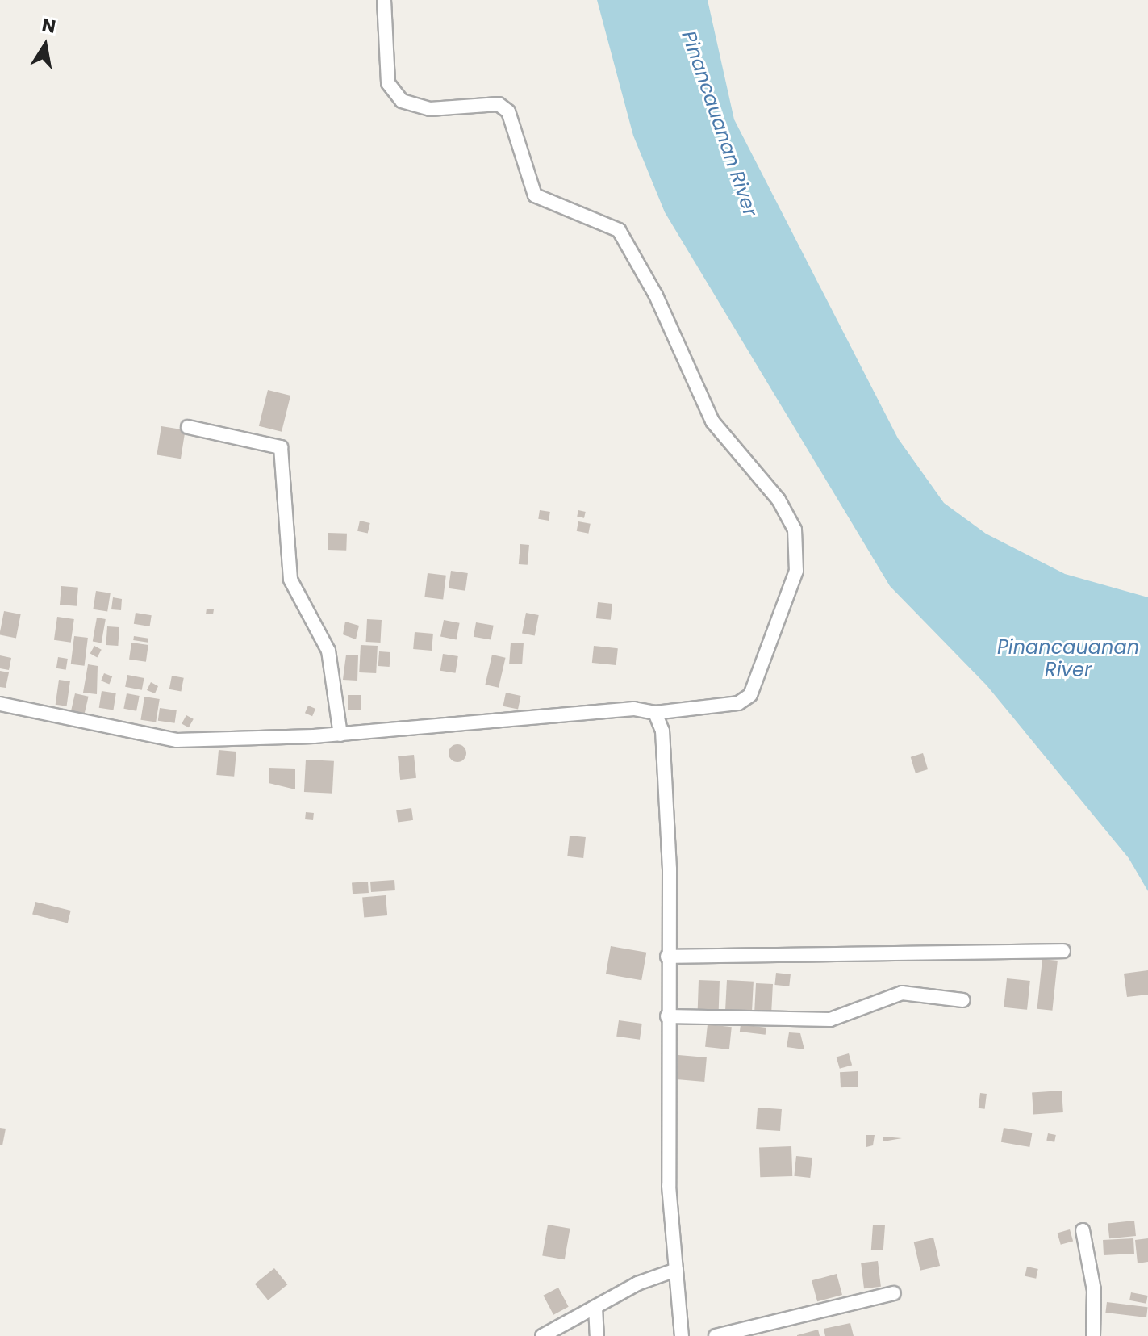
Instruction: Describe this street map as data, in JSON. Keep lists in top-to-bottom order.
{
  "water": ["Pinancauanan River"],
  "north": "top"
}
